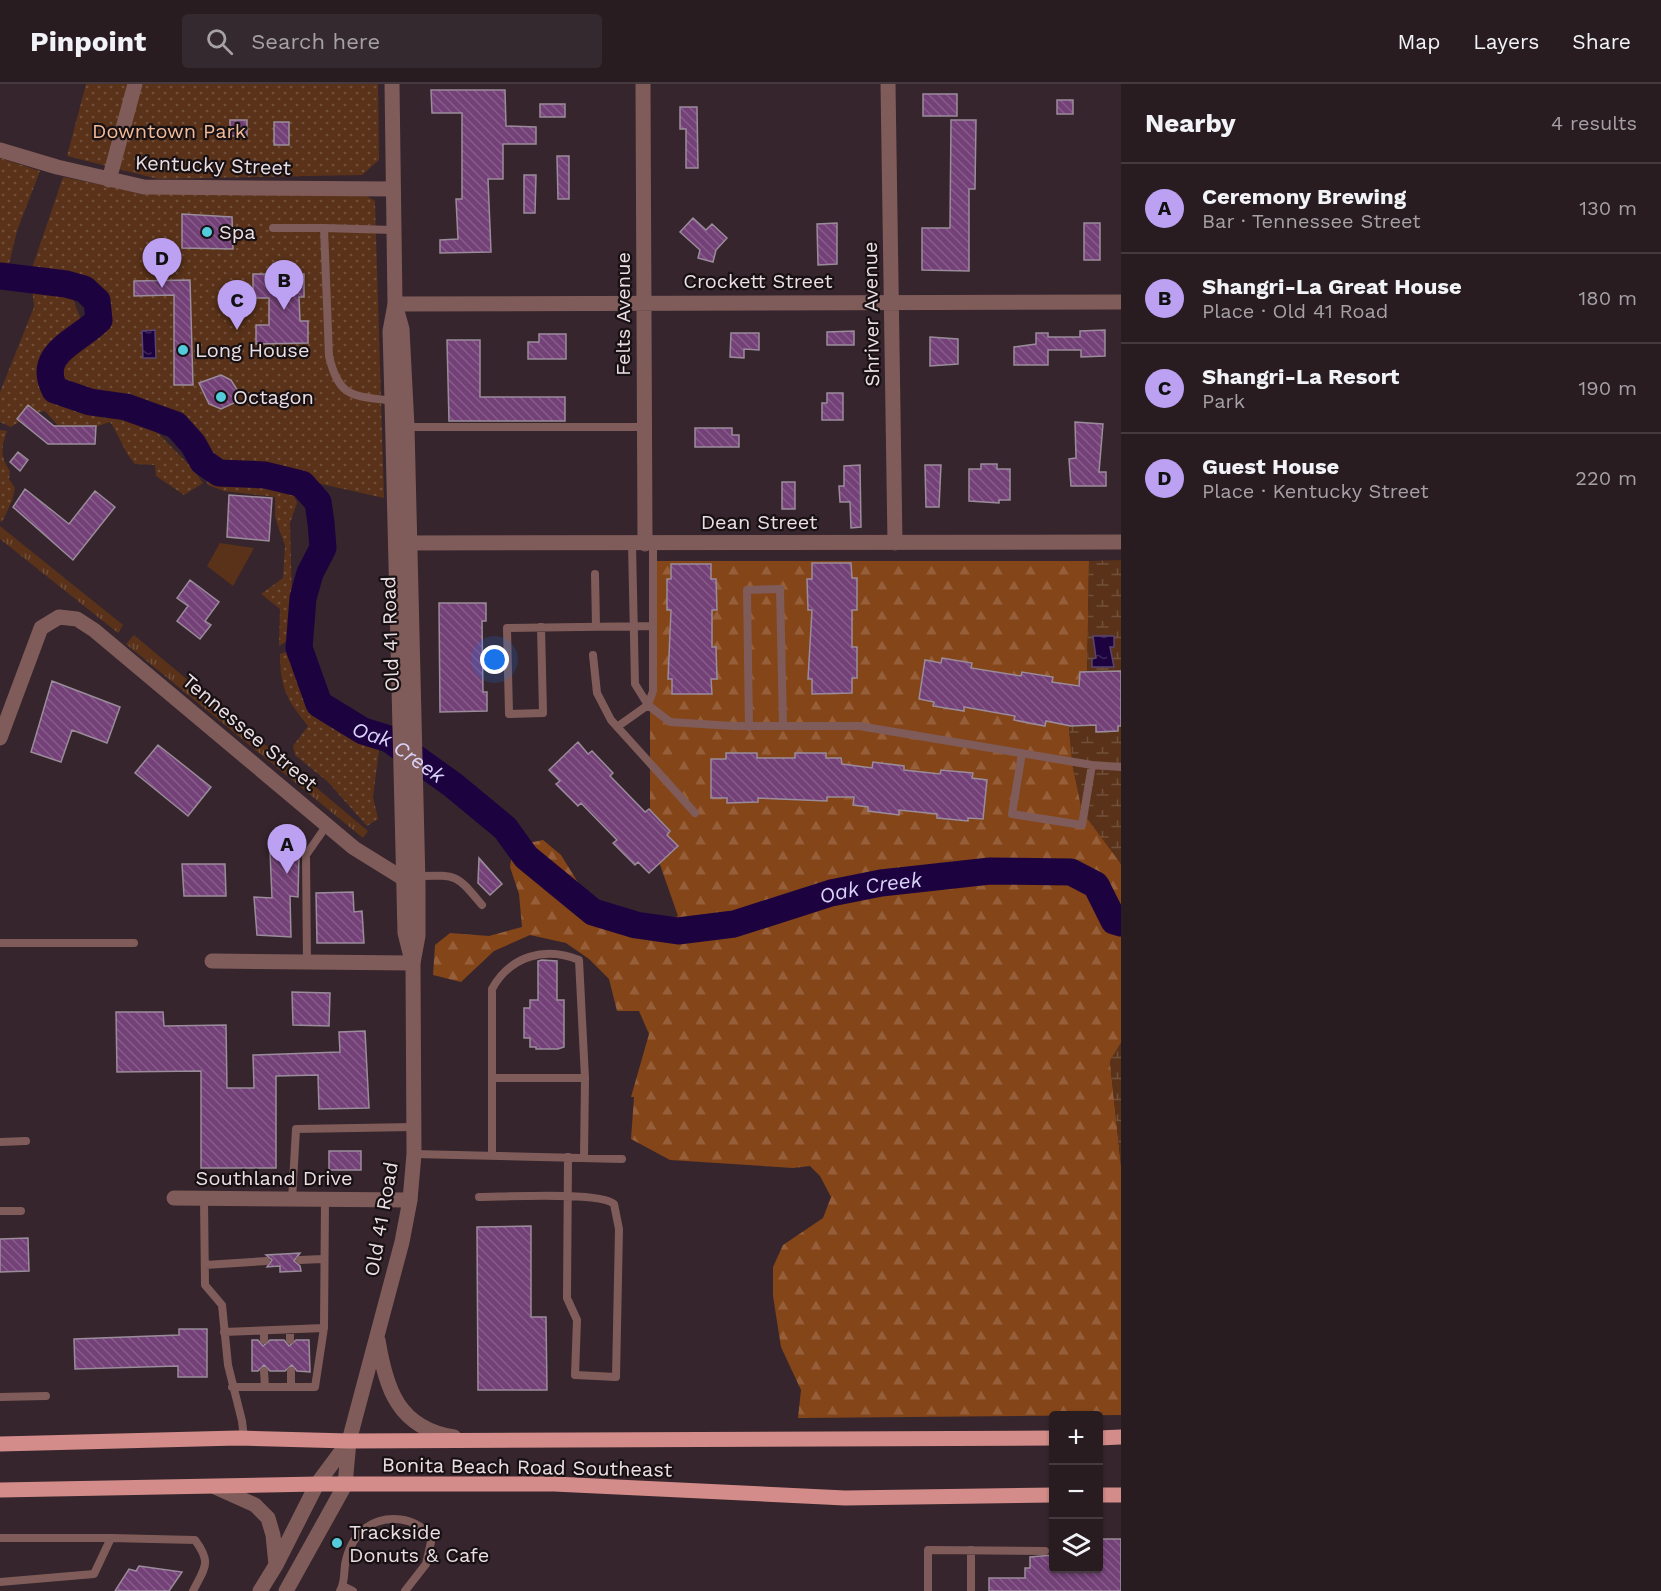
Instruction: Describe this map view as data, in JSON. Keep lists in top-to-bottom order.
{
  "streets": {
    "main road": ["Bonita Beach Road Southeast"],
    "street": [
      "Kentucky Street",
      "Crockett Street",
      "Felts Avenue",
      "Shriver Avenue",
      "Dean Street",
      "Old 41 Road",
      "Tennessee Street",
      "Southland Drive"
    ]
  },
  "crossings": [
    ["Kentucky Street", "Old 41 Road"],
    ["Crockett Street", "Felts Avenue"],
    ["Crockett Street", "Shriver Avenue"],
    ["Crockett Street", "Old 41 Road"],
    ["Felts Avenue", "Dean Street"],
    ["Shriver Avenue", "Dean Street"],
    ["Dean Street", "Old 41 Road"],
    ["Old 41 Road", "Tennessee Street"],
    ["Old 41 Road", "Southland Drive"],
    ["Old 41 Road", "Bonita Beach Road Southeast"]
  ],
  "water": ["Oak Creek"],
  "parks": ["Downtown Park"],
  "places": [
    "Spa",
    "Long House",
    "Octagon",
    "Trackside Donuts & Cafe"
  ],
  "page": {
    "header": "Pinpoint",
    "search": "Search here",
    "nav": ["Map", "Layers", "Share"],
    "heading": ["Nearby", "4 results"],
    "list": [
      {
        "mark": "A",
        "name": "Ceremony Brewing",
        "note": "Bar · Tennessee Street",
        "value": "130 m"
      },
      {
        "mark": "B",
        "name": "Shangri-La Great House",
        "note": "Place · Old 41 Road",
        "value": "180 m"
      },
      {
        "mark": "C",
        "name": "Shangri-La Resort",
        "note": "Park",
        "value": "190 m"
      },
      {
        "mark": "D",
        "name": "Guest House",
        "note": "Place · Kentucky Street",
        "value": "220 m"
      }
    ],
    "pins": [
      "D",
      "B",
      "C",
      "A"
    ],
    "map_buttons": ["+", "−"]
  }
}
